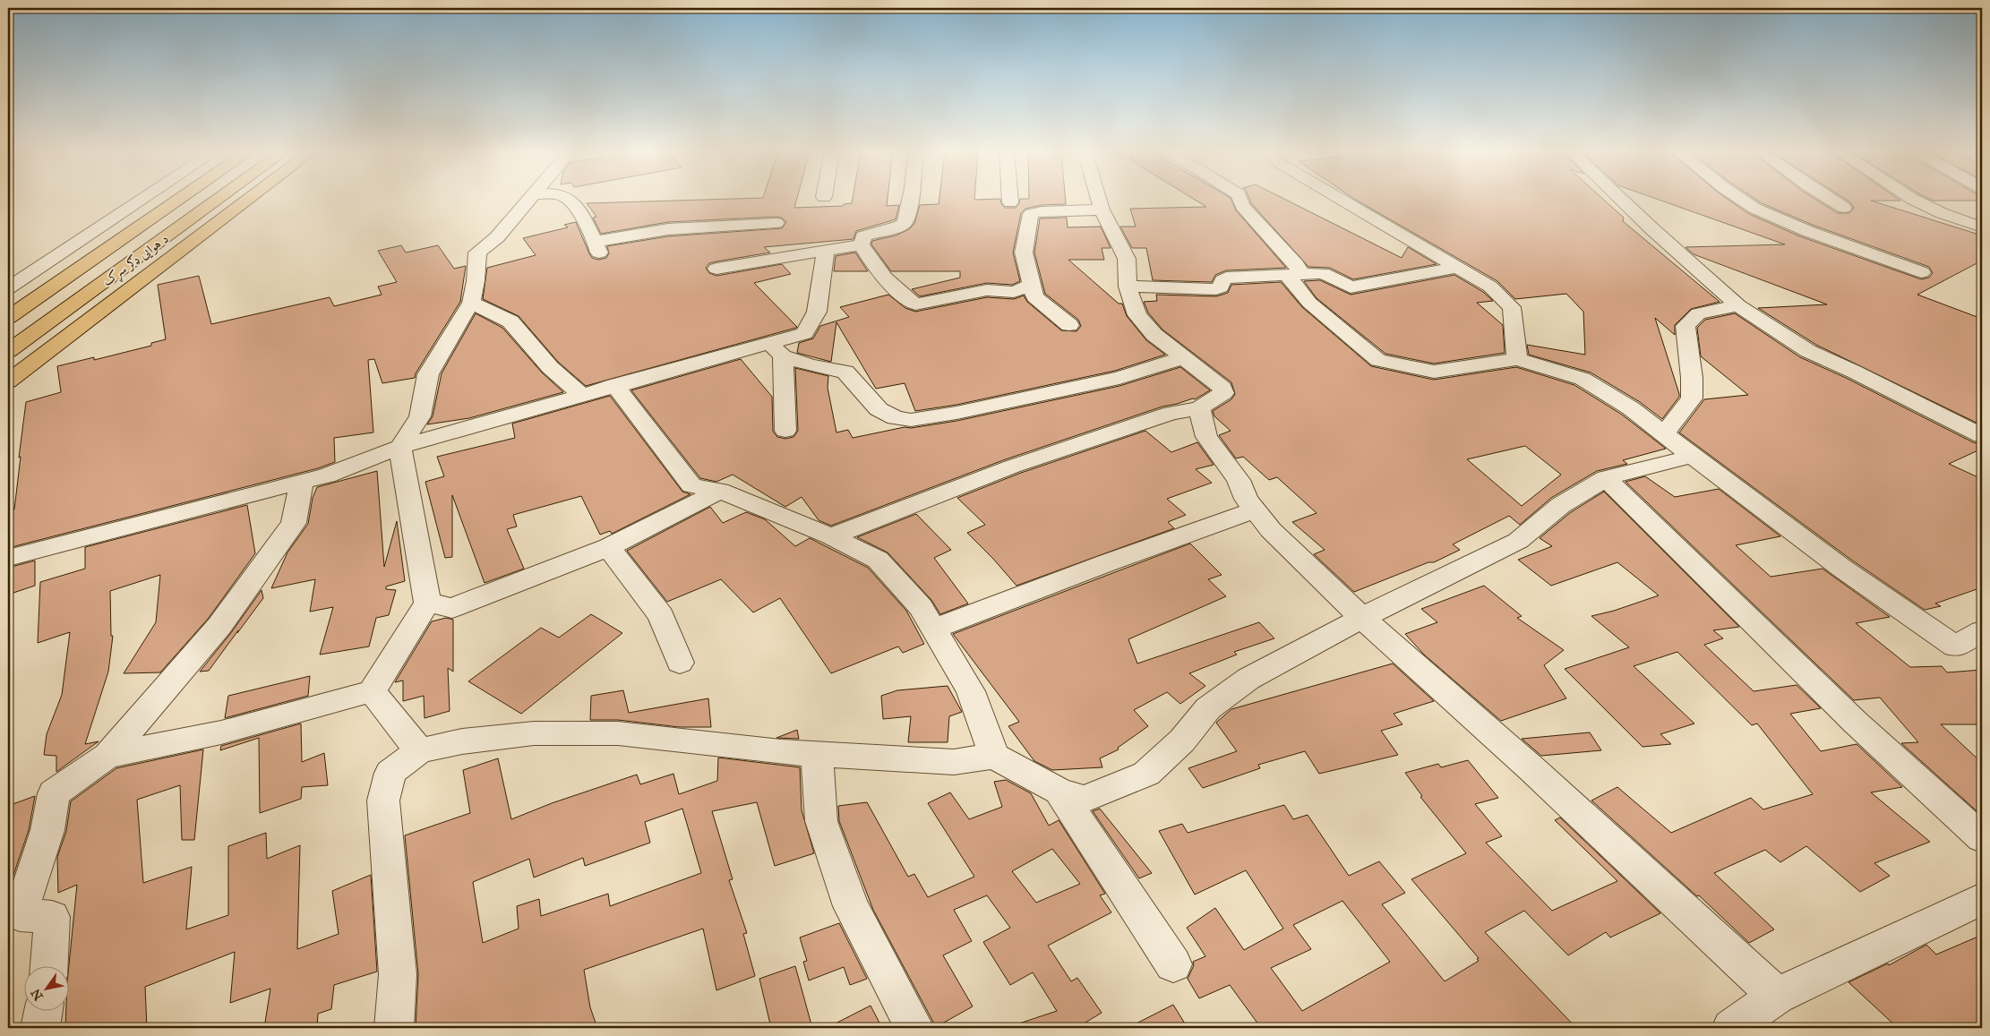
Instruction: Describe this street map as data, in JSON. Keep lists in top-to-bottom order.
{
  "streets": {
    "main road": ["د هوایی ډګر سړک"]
  },
  "north": "bottom left"
}
